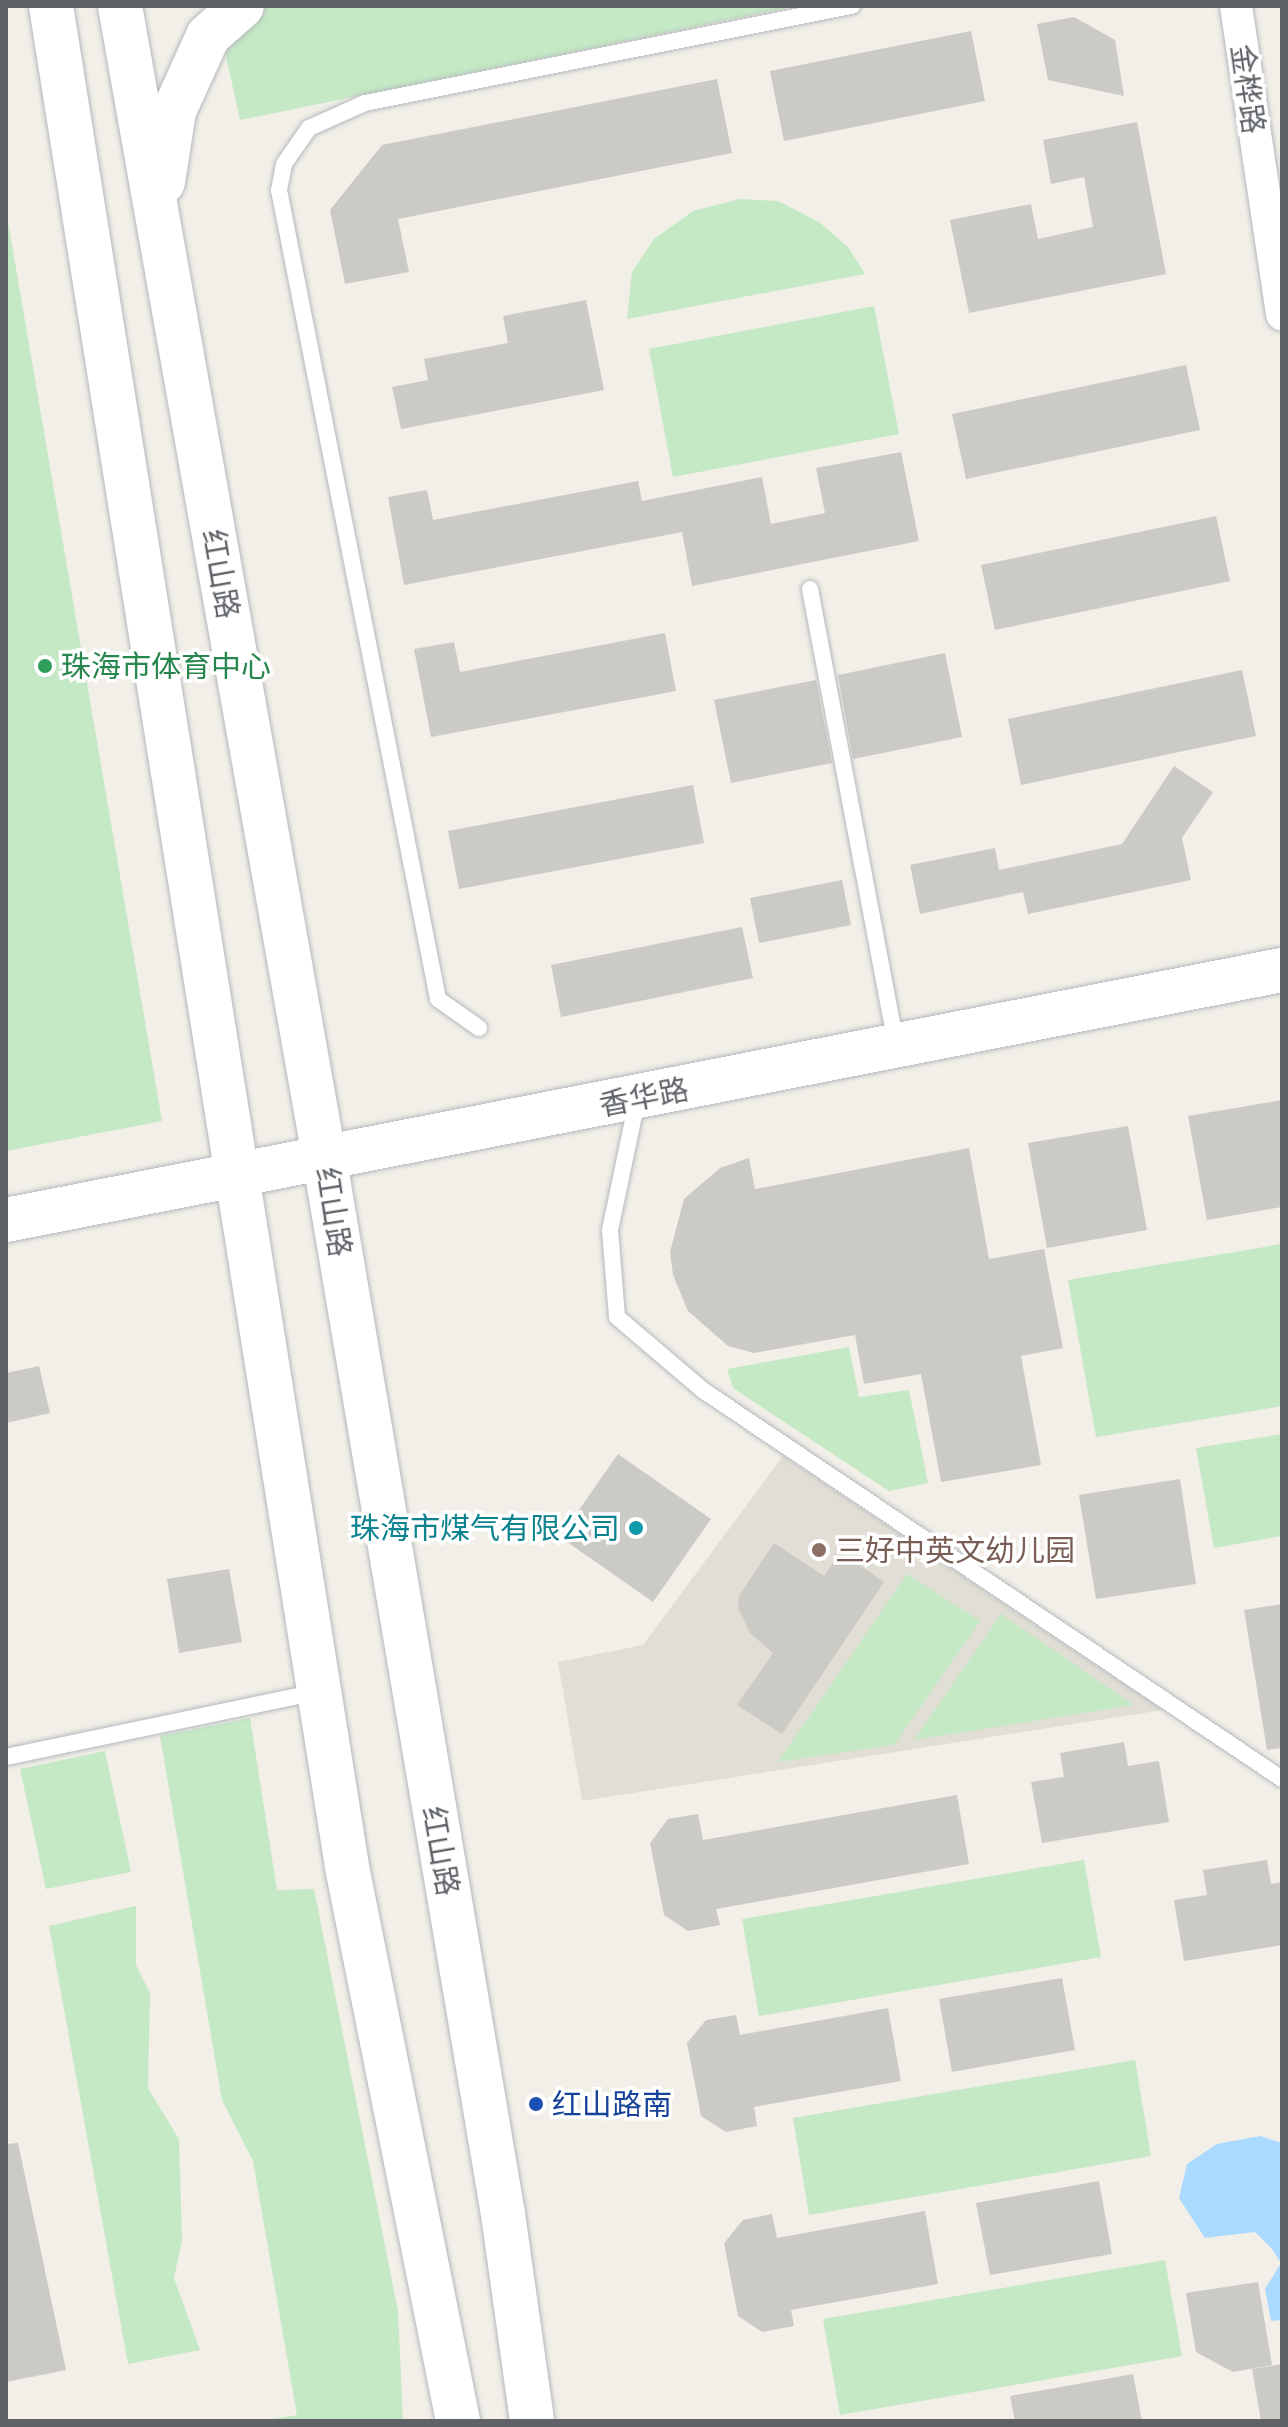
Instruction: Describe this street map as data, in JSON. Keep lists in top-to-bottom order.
{
  "streets": {
    "main road": ["红山路", "香华路"],
    "street": ["金桦路"]
  },
  "crossings": [
    ["红山路", "香华路"]
  ],
  "places": [
    "珠海市体育中心",
    "珠海市煤气有限公司",
    "三好中英文幼儿园",
    "红山路南"
  ]
}
